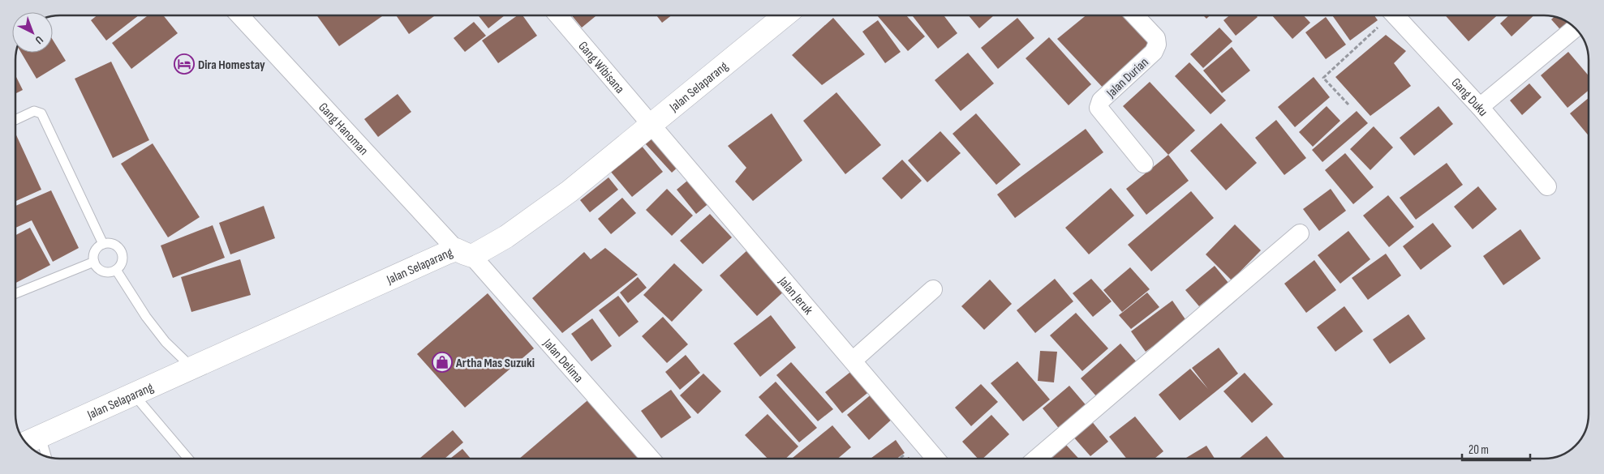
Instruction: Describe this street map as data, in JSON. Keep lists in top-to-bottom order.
{
  "streets": {
    "main road": ["Jalan Selaparang"],
    "street": [
      "Gang Wibisana",
      "Jalan Durian",
      "Gang Duku",
      "Gang Hanoman",
      "Jalan Jeruk",
      "Jalan Delima"
    ]
  },
  "crossings": [
    ["Gang Wibisana", "Jalan Selaparang"],
    ["Gang Wibisana", "Jalan Jeruk"],
    ["Jalan Selaparang", "Gang Hanoman"],
    ["Jalan Selaparang", "Jalan Jeruk"],
    ["Jalan Selaparang", "Jalan Delima"],
    ["Gang Hanoman", "Jalan Delima"]
  ],
  "places": {
    "hotel": ["Dira Homestay"],
    "shop": ["Artha Mas Suzuki"]
  },
  "scale_bar": "20 m",
  "north": "bottom right"
}
